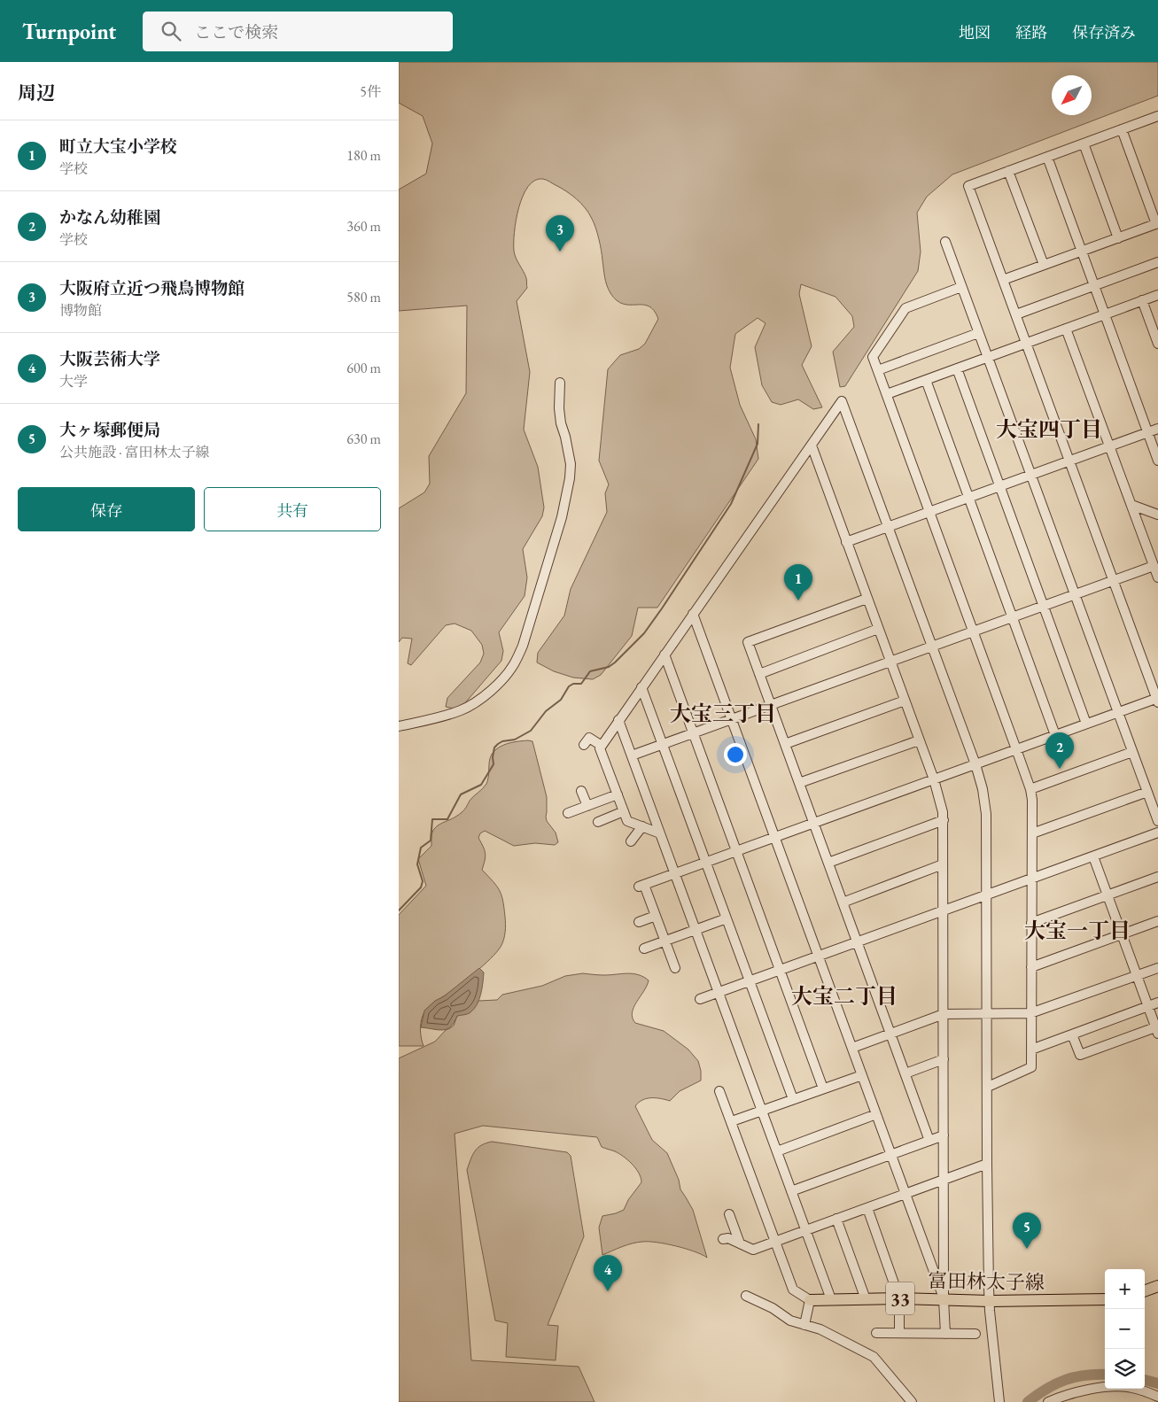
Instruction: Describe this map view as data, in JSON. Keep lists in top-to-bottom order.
{
  "streets": {
    "main road": ["富田林太子線", "33"]
  },
  "districts": [
    "大宝四丁目",
    "大宝三丁目",
    "大宝一丁目",
    "大宝二丁目"
  ],
  "north": "bottom left",
  "page": {
    "header": "Turnpoint",
    "search": "ここで検索",
    "nav": ["地図", "経路", "保存済み"],
    "heading": ["周辺", "5件"],
    "list": [
      {
        "mark": "1",
        "name": "町立大宝小学校",
        "note": "学校",
        "value": "180 m"
      },
      {
        "mark": "2",
        "name": "かなん幼稚園",
        "note": "学校",
        "value": "360 m"
      },
      {
        "mark": "3",
        "name": "大阪府立近つ飛鳥博物館",
        "note": "博物館",
        "value": "580 m"
      },
      {
        "mark": "4",
        "name": "大阪芸術大学",
        "note": "大学",
        "value": "600 m"
      },
      {
        "mark": "5",
        "name": "大ヶ塚郵便局",
        "note": "公共施設 · 富田林太子線",
        "value": "630 m"
      }
    ],
    "pins": [
      "3",
      "1",
      "2",
      "5",
      "4"
    ],
    "buttons": ["保存", "共有"],
    "map_buttons": ["+", "−"]
  }
}
